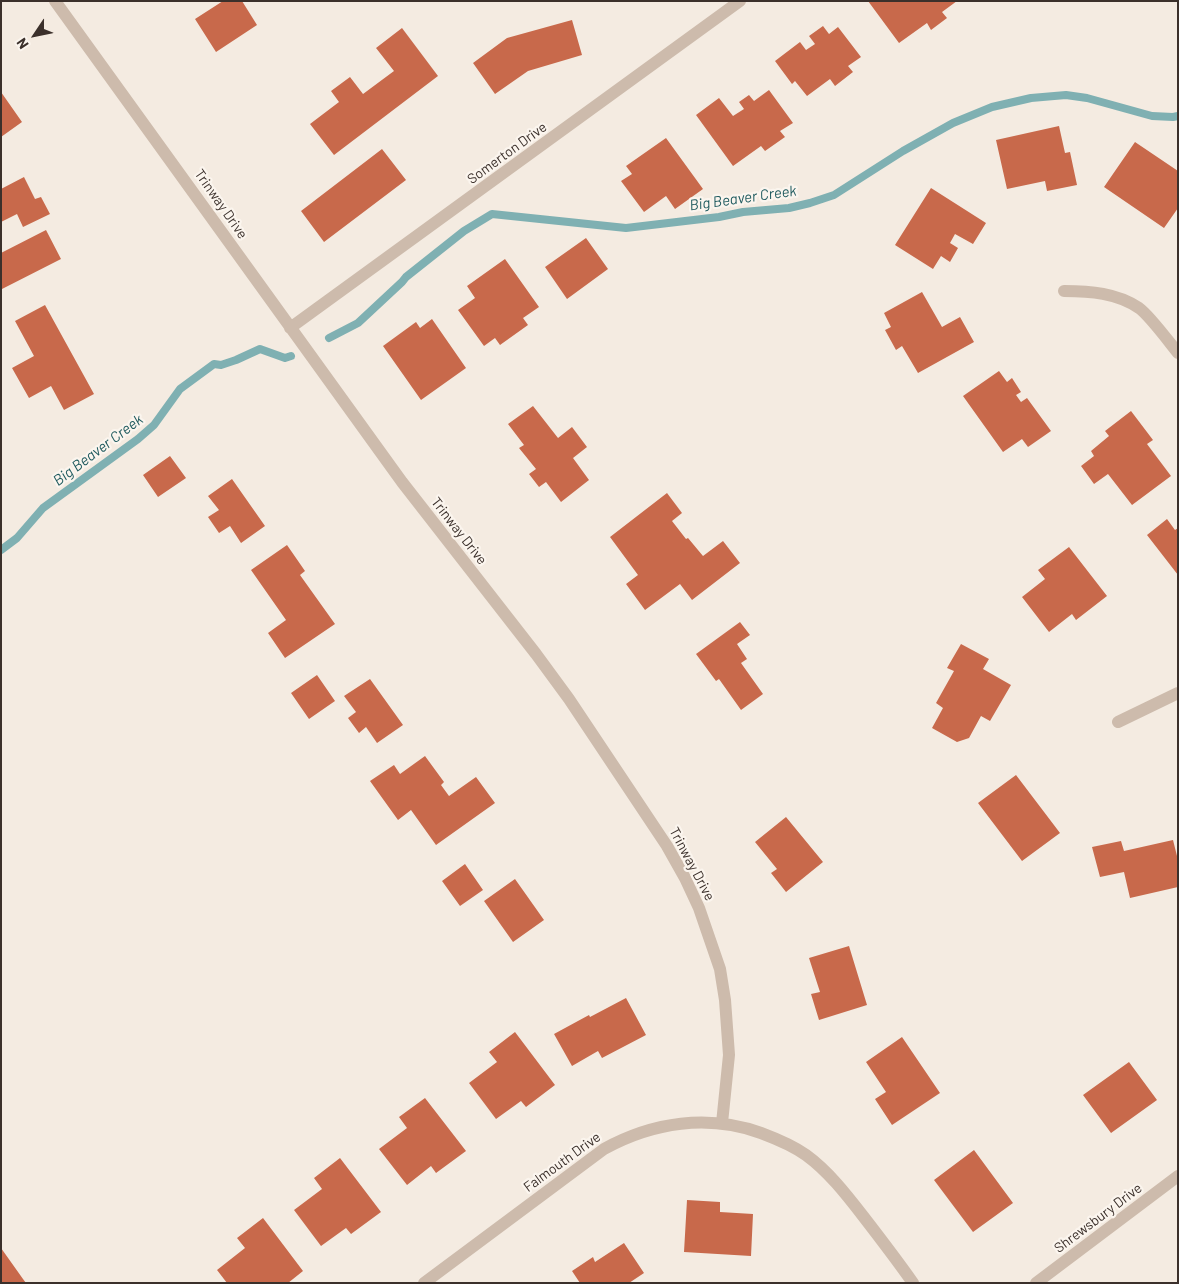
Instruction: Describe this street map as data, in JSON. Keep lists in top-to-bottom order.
{
  "streets": {
    "street": [
      "Somerton Drive",
      "Trinway Drive",
      "Falmouth Drive",
      "Shrewsbury Drive"
    ]
  },
  "crossings": [
    ["Somerton Drive", "Trinway Drive"],
    ["Trinway Drive", "Falmouth Drive"]
  ],
  "water": ["Big Beaver Creek"],
  "north": "bottom left"
}
